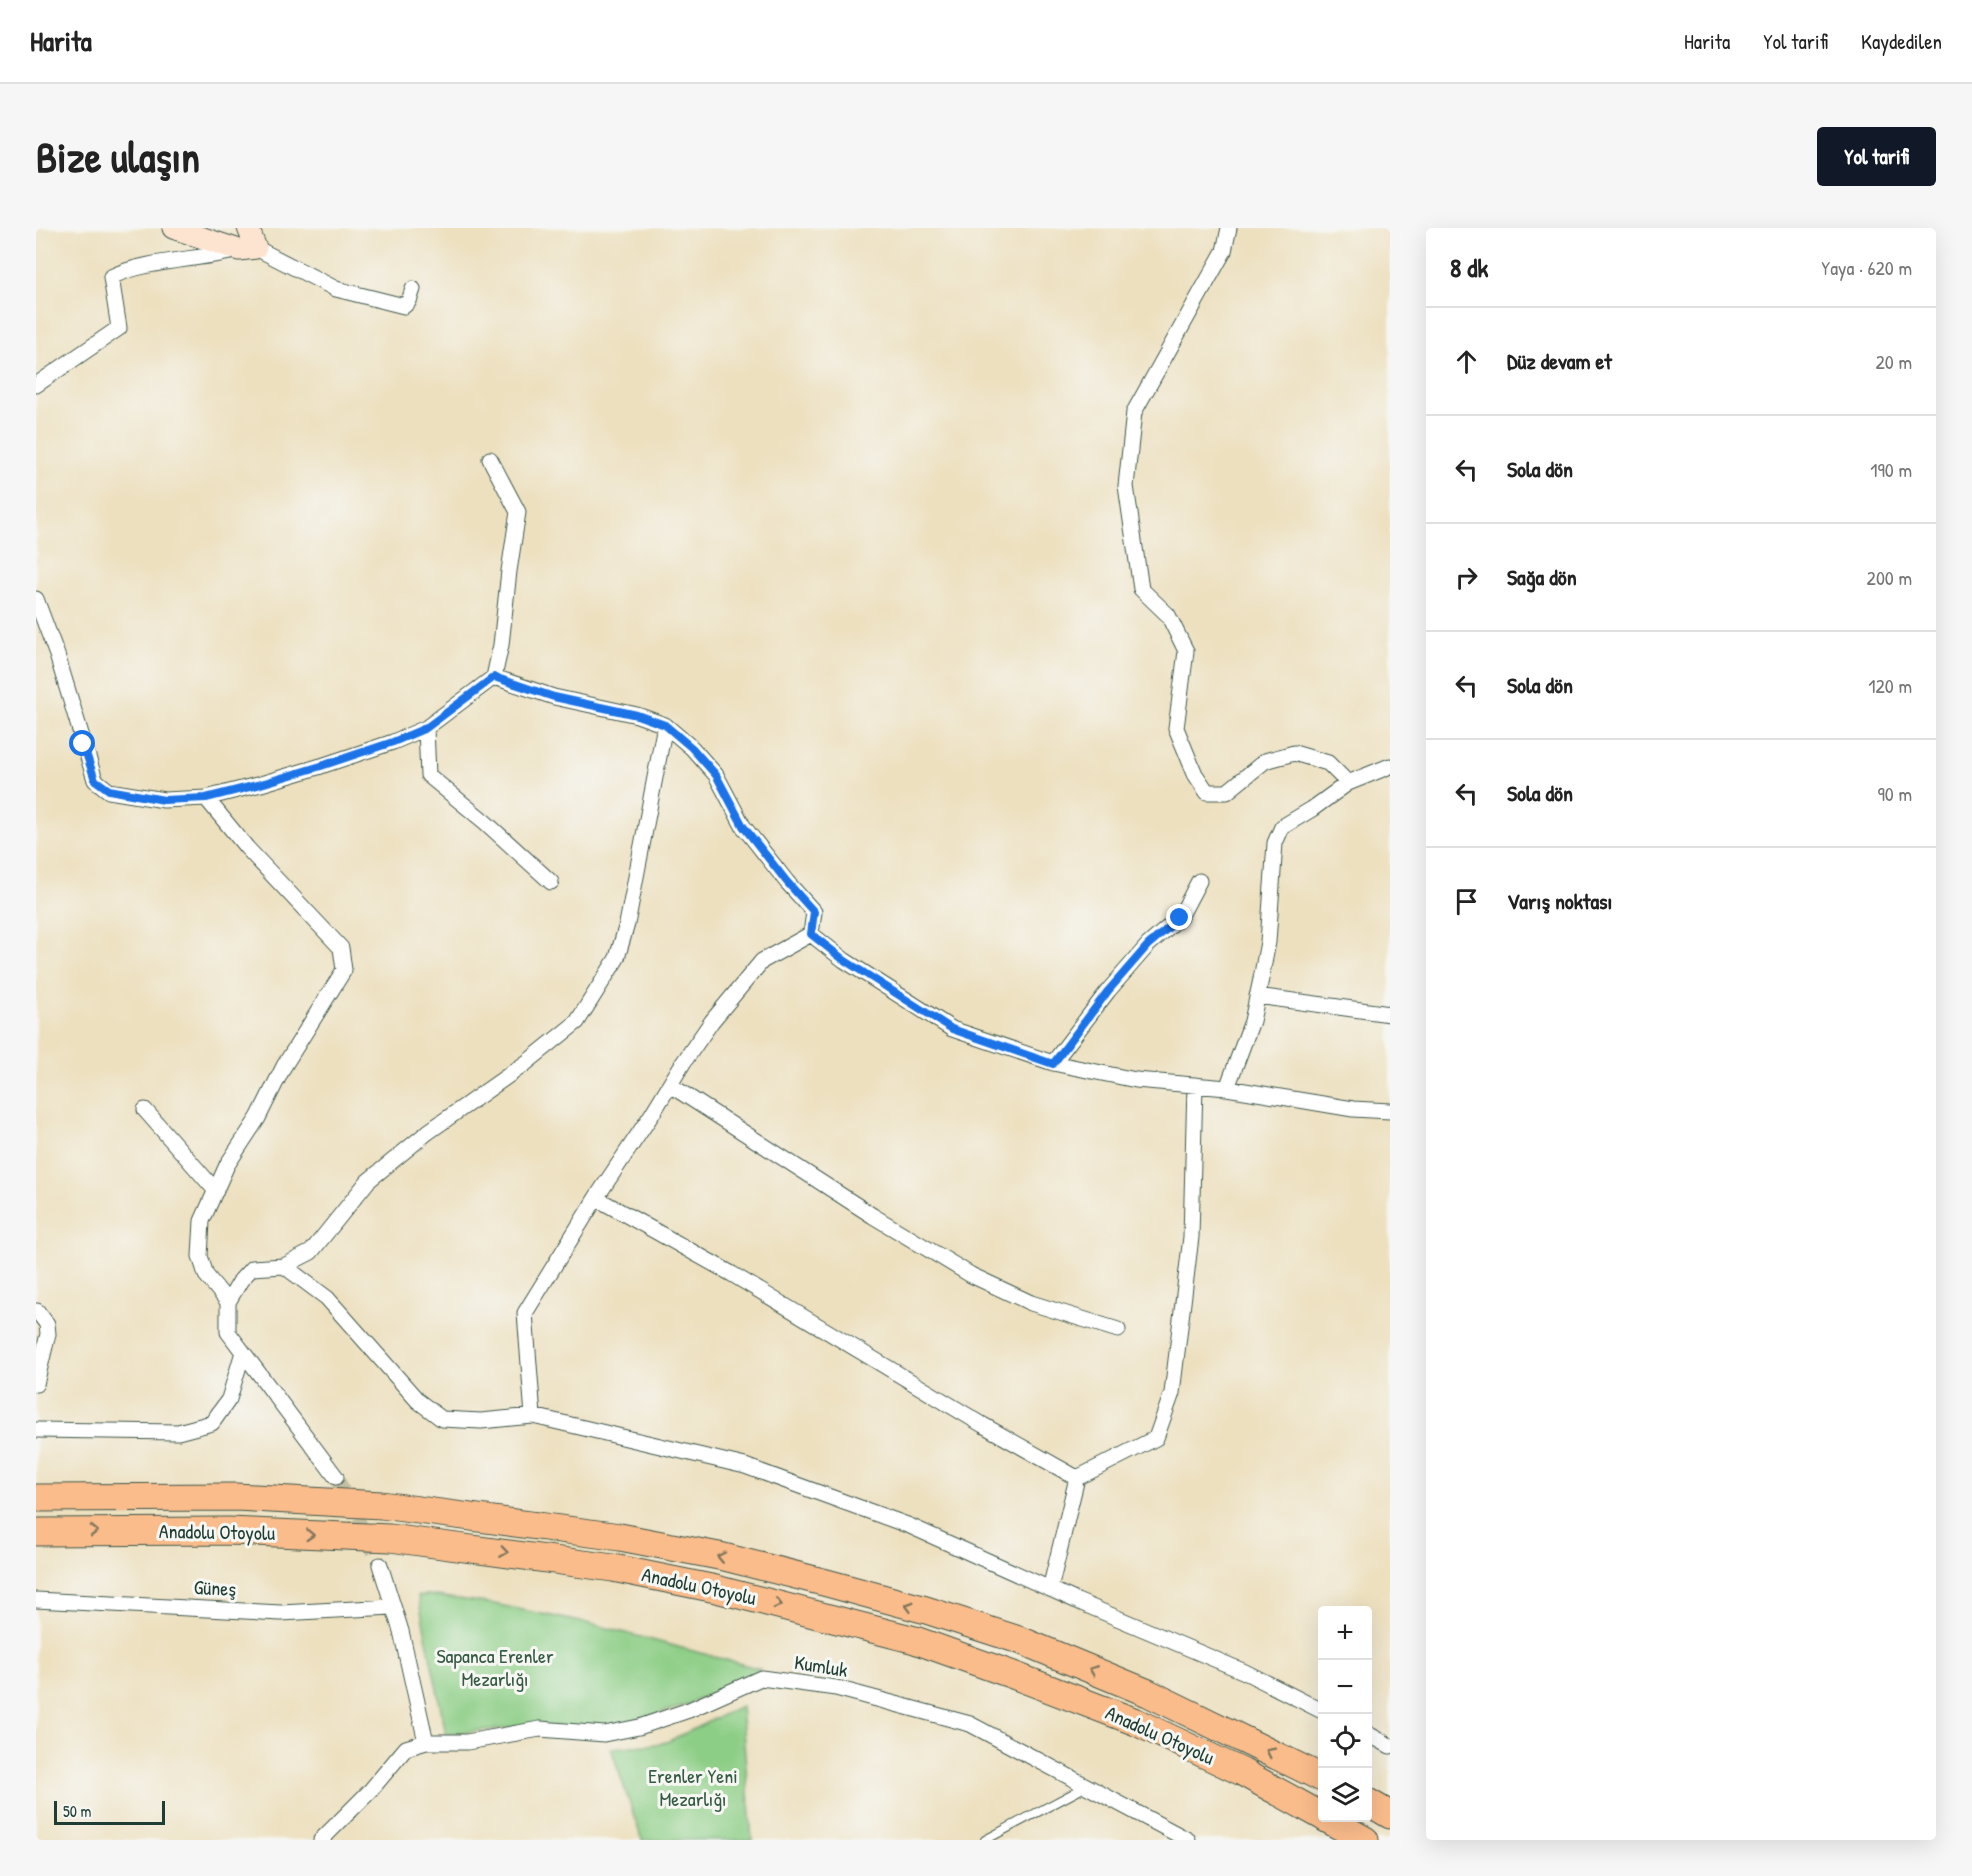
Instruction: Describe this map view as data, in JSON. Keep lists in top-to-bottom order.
{
  "streets": {
    "highway": ["Anadolu Otoyolu"],
    "street": ["Güneş", "Kumluk"]
  },
  "parks": ["Sapanca Erenler Mezarlığı", "Erenler Yeni Mezarlığı"],
  "scale_bar": "50 m",
  "page": {
    "header": "Harita",
    "nav": ["Harita", "Yol tarifi", "Kaydedilen"],
    "buttons": "Yol tarifi",
    "title": "Bize ulaşın",
    "heading": ["8 dk", "Yaya · 620 m"],
    "list": [
      ["Düz devam et", "20 m"],
      ["Sola dön", "190 m"],
      ["Sağa dön", "200 m"],
      ["Sola dön", "120 m"],
      ["Sola dön", "90 m"],
      "Varış noktası"
    ],
    "map_buttons": ["+", "−"],
    "scale": "50 m"
  }
}
